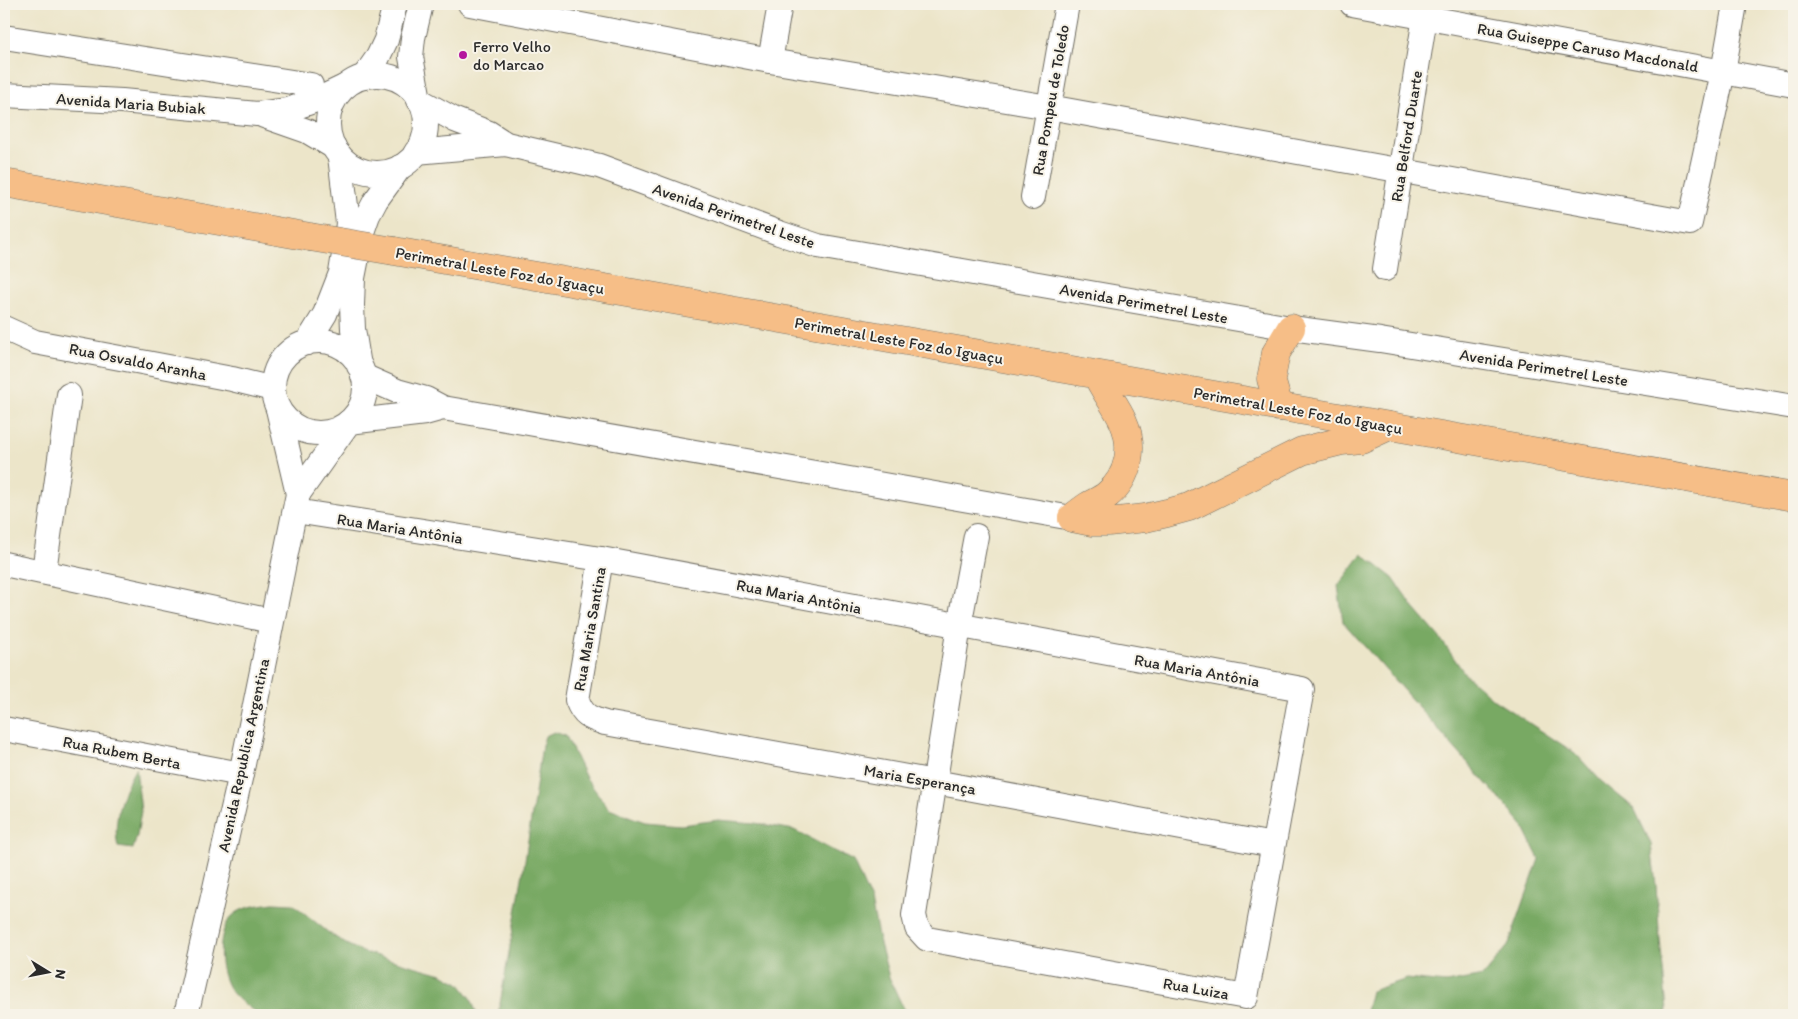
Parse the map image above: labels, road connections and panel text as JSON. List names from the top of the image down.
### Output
{
  "streets": {
    "highway": ["Perimetral Leste Foz do Iguaçu"],
    "street": [
      "Rua Guiseppe Caruso Macdonald",
      "Rua Pompeu de Toledo",
      "Avenida Maria Bubiak",
      "Rua Belford Duarte",
      "Avenida Perimetrel Leste",
      "Rua Osvaldo Aranha",
      "Rua Maria Antônia",
      "Rua Maria Santina",
      "Rua Rubem Berta",
      "Avenida Republica Argentina",
      "Maria Esperança",
      "Rua Luiza"
    ]
  },
  "crossings": [
    ["Rua Guiseppe Caruso Macdonald", "Rua Belford Duarte"],
    ["Avenida Maria Bubiak", "Avenida Perimetrel Leste"],
    ["Rua Osvaldo Aranha", "Avenida Republica Argentina"],
    ["Rua Maria Antônia", "Rua Maria Santina"],
    ["Rua Maria Antônia", "Avenida Republica Argentina"],
    ["Rua Maria Antônia", "Rua Luiza"],
    ["Rua Maria Santina", "Maria Esperança"],
    ["Rua Rubem Berta", "Avenida Republica Argentina"],
    ["Maria Esperança", "Rua Luiza"]
  ],
  "places": ["Ferro Velho do Marcao"],
  "north": "right"
}
